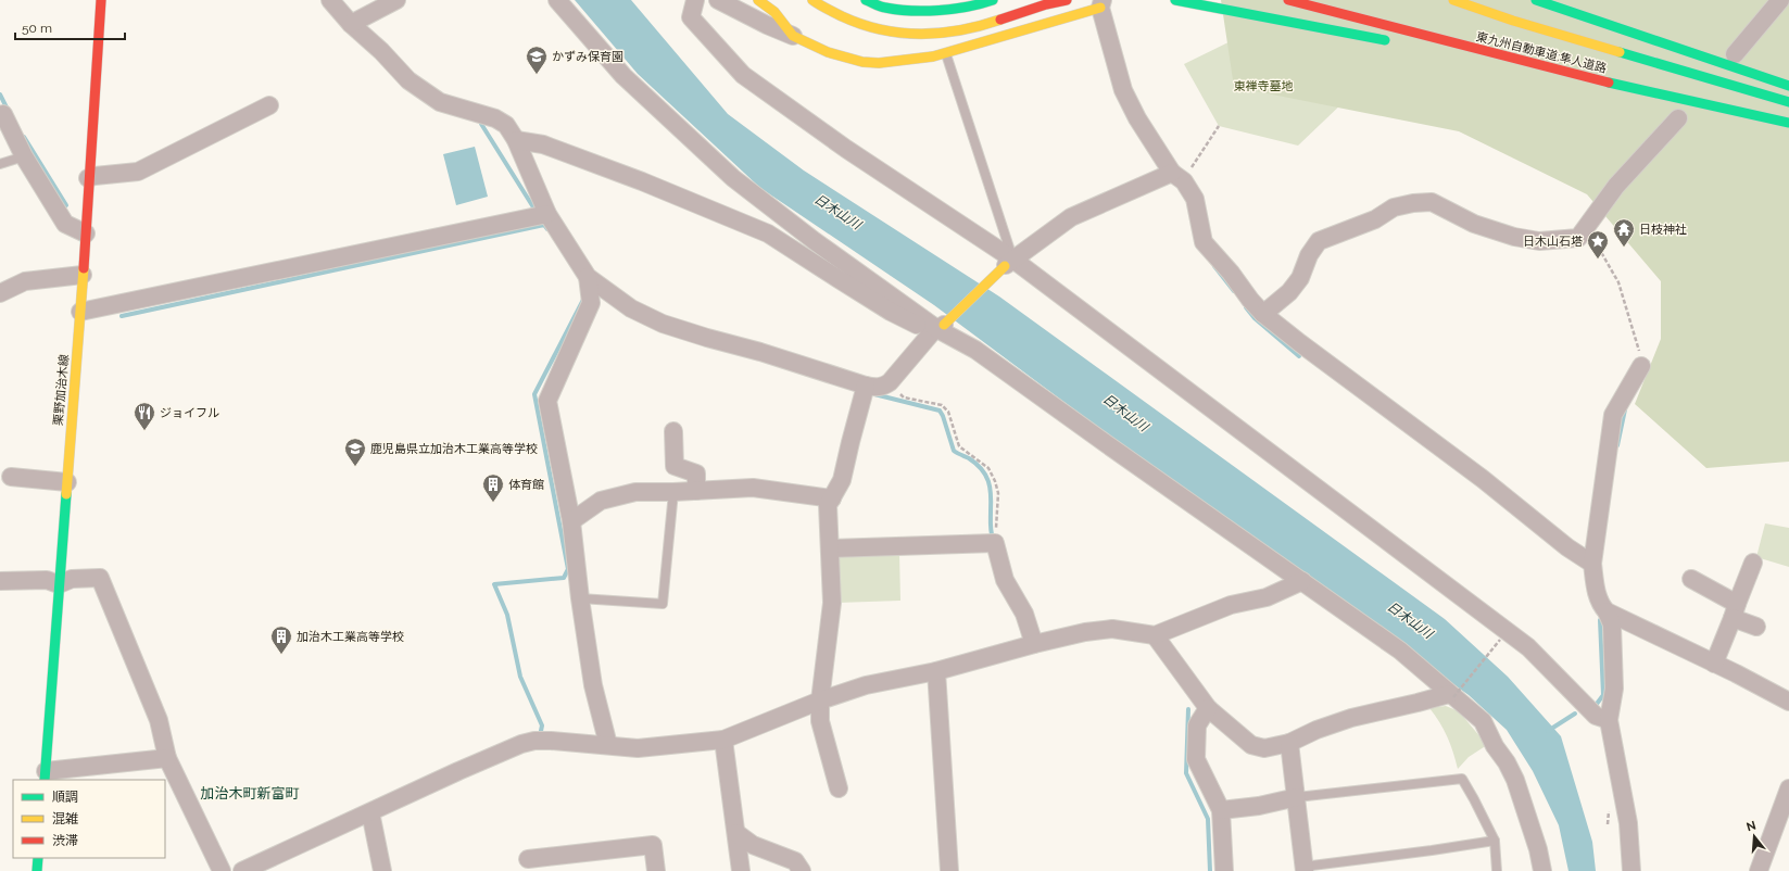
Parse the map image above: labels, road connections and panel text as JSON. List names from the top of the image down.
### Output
{
  "streets": {
    "main road": ["東九州自動車道;隼人道路", "栗野加治木線"]
  },
  "districts": ["加治木町新富町"],
  "water": ["日木山川"],
  "parks": ["東禅寺墓地"],
  "places": {
    "school or university": ["かずみ保育園", "鹿児島県立加治木工業高等学校"],
    "temple": ["日枝神社"],
    "place": ["日木山石塔"],
    "restaurant": ["ジョイフル"],
    "building": ["体育館", "加治木工業高等学校"]
  },
  "legend": ["順調", "混雑", "渋滞"],
  "scale_bar": "50 m",
  "north": "top"
}
